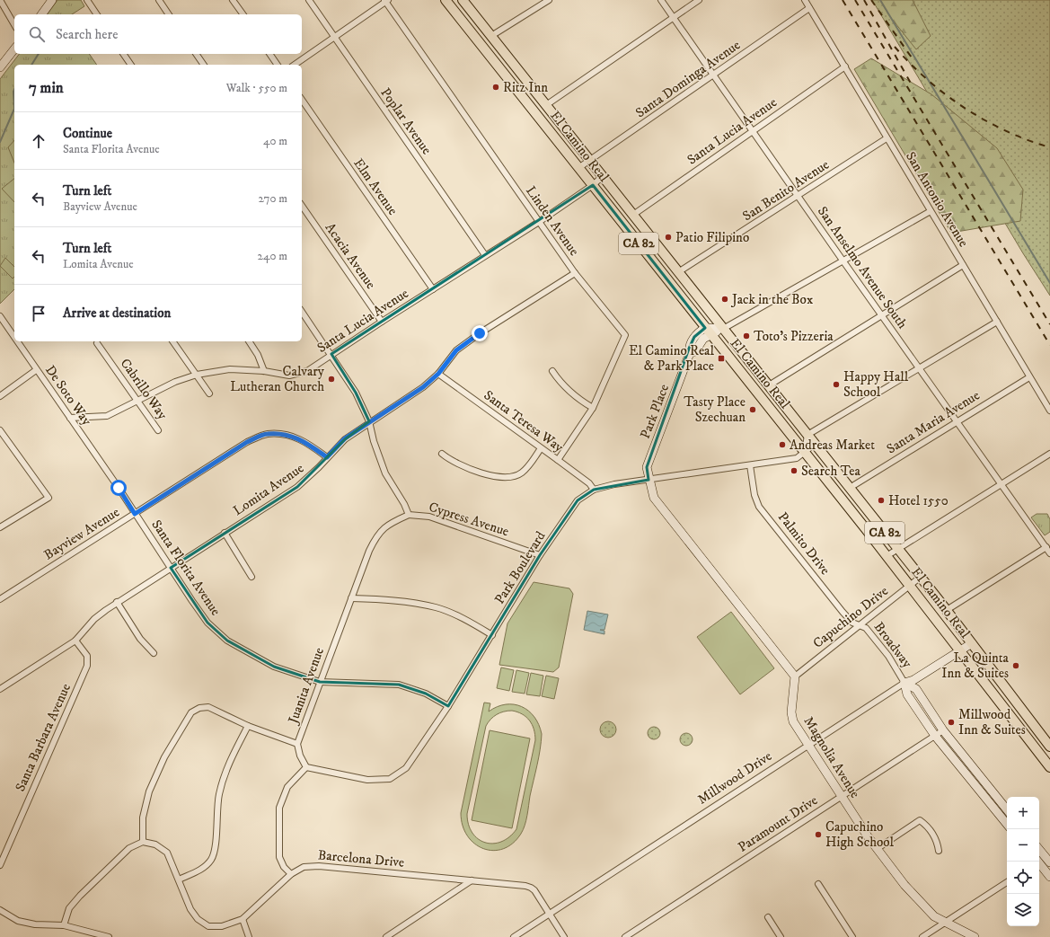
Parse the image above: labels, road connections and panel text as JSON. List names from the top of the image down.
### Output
{
  "streets": {
    "main road": [
      "El Camino Real",
      "CA 82",
      "Park Place",
      "Broadway",
      "Magnolia Avenue",
      "Millwood Drive"
    ],
    "street": [
      "Santa Dominga Avenue",
      "Poplar Avenue",
      "Santa Lucia Avenue",
      "Elm Avenue",
      "San Benito Avenue",
      "San Antonio Avenue",
      "Linden Avenue",
      "Acacia Avenue",
      "San Anselmo Avenue South",
      "Cabrillo Way",
      "De Soto Way",
      "Santa Teresa Way",
      "Santa Maria Avenue",
      "Lomita Avenue",
      "Cypress Avenue",
      "Bayview Avenue",
      "Palmito Drive",
      "Santa Florita Avenue",
      "Park Boulevard",
      "Capuchino Drive",
      "Juanita Avenue",
      "Santa Barbara Avenue",
      "Paramount Drive",
      "Barcelona Drive"
    ]
  },
  "crossings": [
    ["Santa Dominga Avenue", "El Camino Real"],
    ["Santa Dominga Avenue", "San Antonio Avenue"],
    ["Santa Dominga Avenue", "San Anselmo Avenue South"],
    ["Poplar Avenue", "Santa Lucia Avenue"],
    ["Santa Lucia Avenue", "El Camino Real"],
    ["Santa Lucia Avenue", "Elm Avenue"],
    ["Santa Lucia Avenue", "San Antonio Avenue"],
    ["Santa Lucia Avenue", "Linden Avenue"],
    ["Santa Lucia Avenue", "Acacia Avenue"],
    ["Santa Lucia Avenue", "San Anselmo Avenue South"],
    ["Santa Lucia Avenue", "Cabrillo Way"],
    ["Santa Lucia Avenue", "De Soto Way"],
    ["Santa Lucia Avenue", "Cypress Avenue"],
    ["El Camino Real", "San Benito Avenue"],
    ["El Camino Real", "Park Place"],
    ["El Camino Real", "Santa Maria Avenue"],
    ["El Camino Real", "Park Boulevard"],
    ["El Camino Real", "Capuchino Drive"],
    ["El Camino Real", "Millwood Drive"],
    ["San Benito Avenue", "San Antonio Avenue"],
    ["San Benito Avenue", "San Anselmo Avenue South"],
    ["San Antonio Avenue", "Santa Maria Avenue"],
    ["Linden Avenue", "Santa Teresa Way"],
    ["Linden Avenue", "Lomita Avenue"],
    ["San Anselmo Avenue South", "Santa Maria Avenue"],
    ["De Soto Way", "Santa Florita Avenue"],
    ["Park Place", "Park Boulevard"],
    ["Santa Teresa Way", "Lomita Avenue"],
    ["Santa Teresa Way", "Park Boulevard"],
    ["Lomita Avenue", "Cypress Avenue"],
    ["Lomita Avenue", "Bayview Avenue"],
    ["Lomita Avenue", "Santa Florita Avenue"],
    ["Lomita Avenue", "Santa Barbara Avenue"],
    ["Cypress Avenue", "Park Boulevard"],
    ["Cypress Avenue", "Juanita Avenue"],
    ["Bayview Avenue", "Santa Florita Avenue"],
    ["Palmito Drive", "Park Boulevard"],
    ["Palmito Drive", "Capuchino Drive"],
    ["Palmito Drive", "Broadway"],
    ["Santa Florita Avenue", "Park Boulevard"],
    ["Santa Florita Avenue", "Juanita Avenue"],
    ["Park Boulevard", "Juanita Avenue"],
    ["Capuchino Drive", "Broadway"],
    ["Capuchino Drive", "Magnolia Avenue"],
    ["Broadway", "Millwood Drive"],
    ["Broadway", "Paramount Drive"],
    ["Magnolia Avenue", "Millwood Drive"],
    ["Magnolia Avenue", "Paramount Drive"],
    ["Millwood Drive", "Barcelona Drive"]
  ],
  "places": {
    "other": [
      "Ritz Inn",
      "Patio Filipino",
      "Jack in the Box",
      "Toto's Pizzeria",
      "Calvary Lutheran Church",
      "Happy Hall School",
      "Tasty Place Szechuan",
      "Andreas Market",
      "Search Tea",
      "Hotel 1550",
      "La Quinta Inn & Suites",
      "Millwood Inn & Suites",
      "Capuchino High School"
    ],
    "transit": ["El Camino Real & Park Place"]
  },
  "page": {
    "search": "Search here",
    "heading": ["7 min", "Walk · 550 m"],
    "list": [
      ["Continue", "Santa Florita Avenue", "40 m"],
      ["Turn left", "Bayview Avenue", "270 m"],
      ["Turn left", "Lomita Avenue", "240 m"],
      "Arrive at destination"
    ],
    "map_buttons": ["+", "−"]
  }
}
